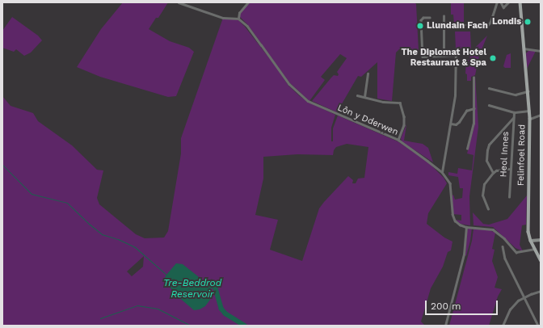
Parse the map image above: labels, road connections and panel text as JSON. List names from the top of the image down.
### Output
{
  "streets": {
    "main road": ["Felinfoel Road"],
    "street": ["Lôn y Dderwen", "Heol Innes"]
  },
  "water": ["Tre-Beddrod Reservoir"],
  "places": ["Londis", "Llundain Fach", "The Diplomat Hotel Restaurant & Spa"],
  "scale_bar": "200 m"
}
